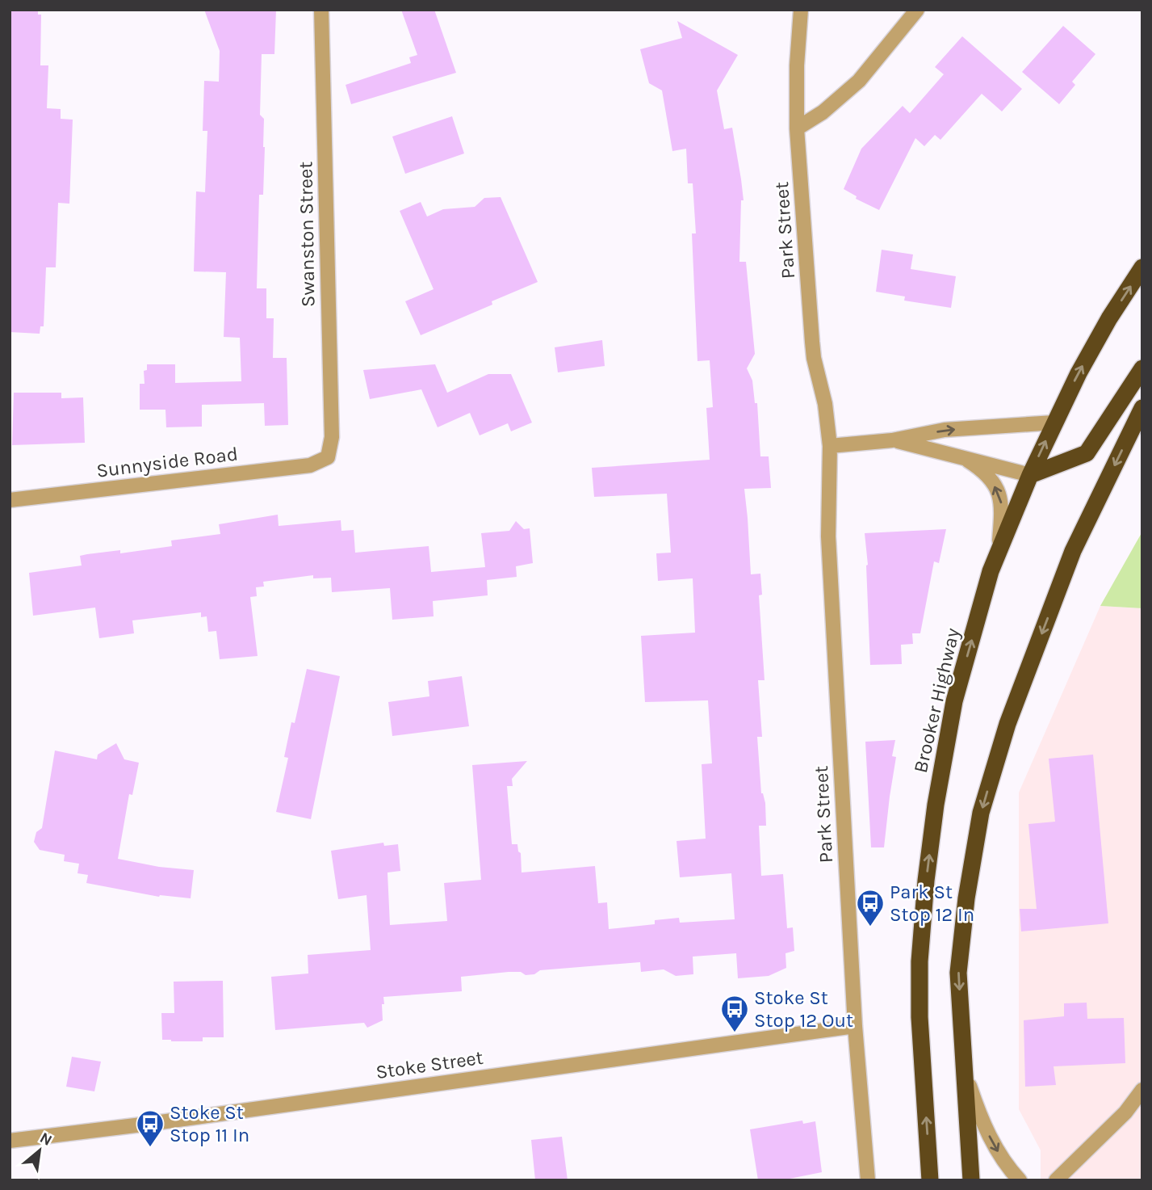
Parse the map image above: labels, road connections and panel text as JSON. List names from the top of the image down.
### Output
{
  "streets": {
    "highway": ["Brooker Highway"],
    "street": [
      "Park Street",
      "Swanston Street",
      "Sunnyside Road",
      "Stoke Street"
    ]
  },
  "crossings": [
    ["Park Street", "Stoke Street"],
    ["Swanston Street", "Sunnyside Road"]
  ],
  "places": {
    "bus stop": ["Park St Stop 12 In", "Stoke St Stop 12 Out", "Stoke St Stop 11 In"]
  },
  "north": "top right"
}
